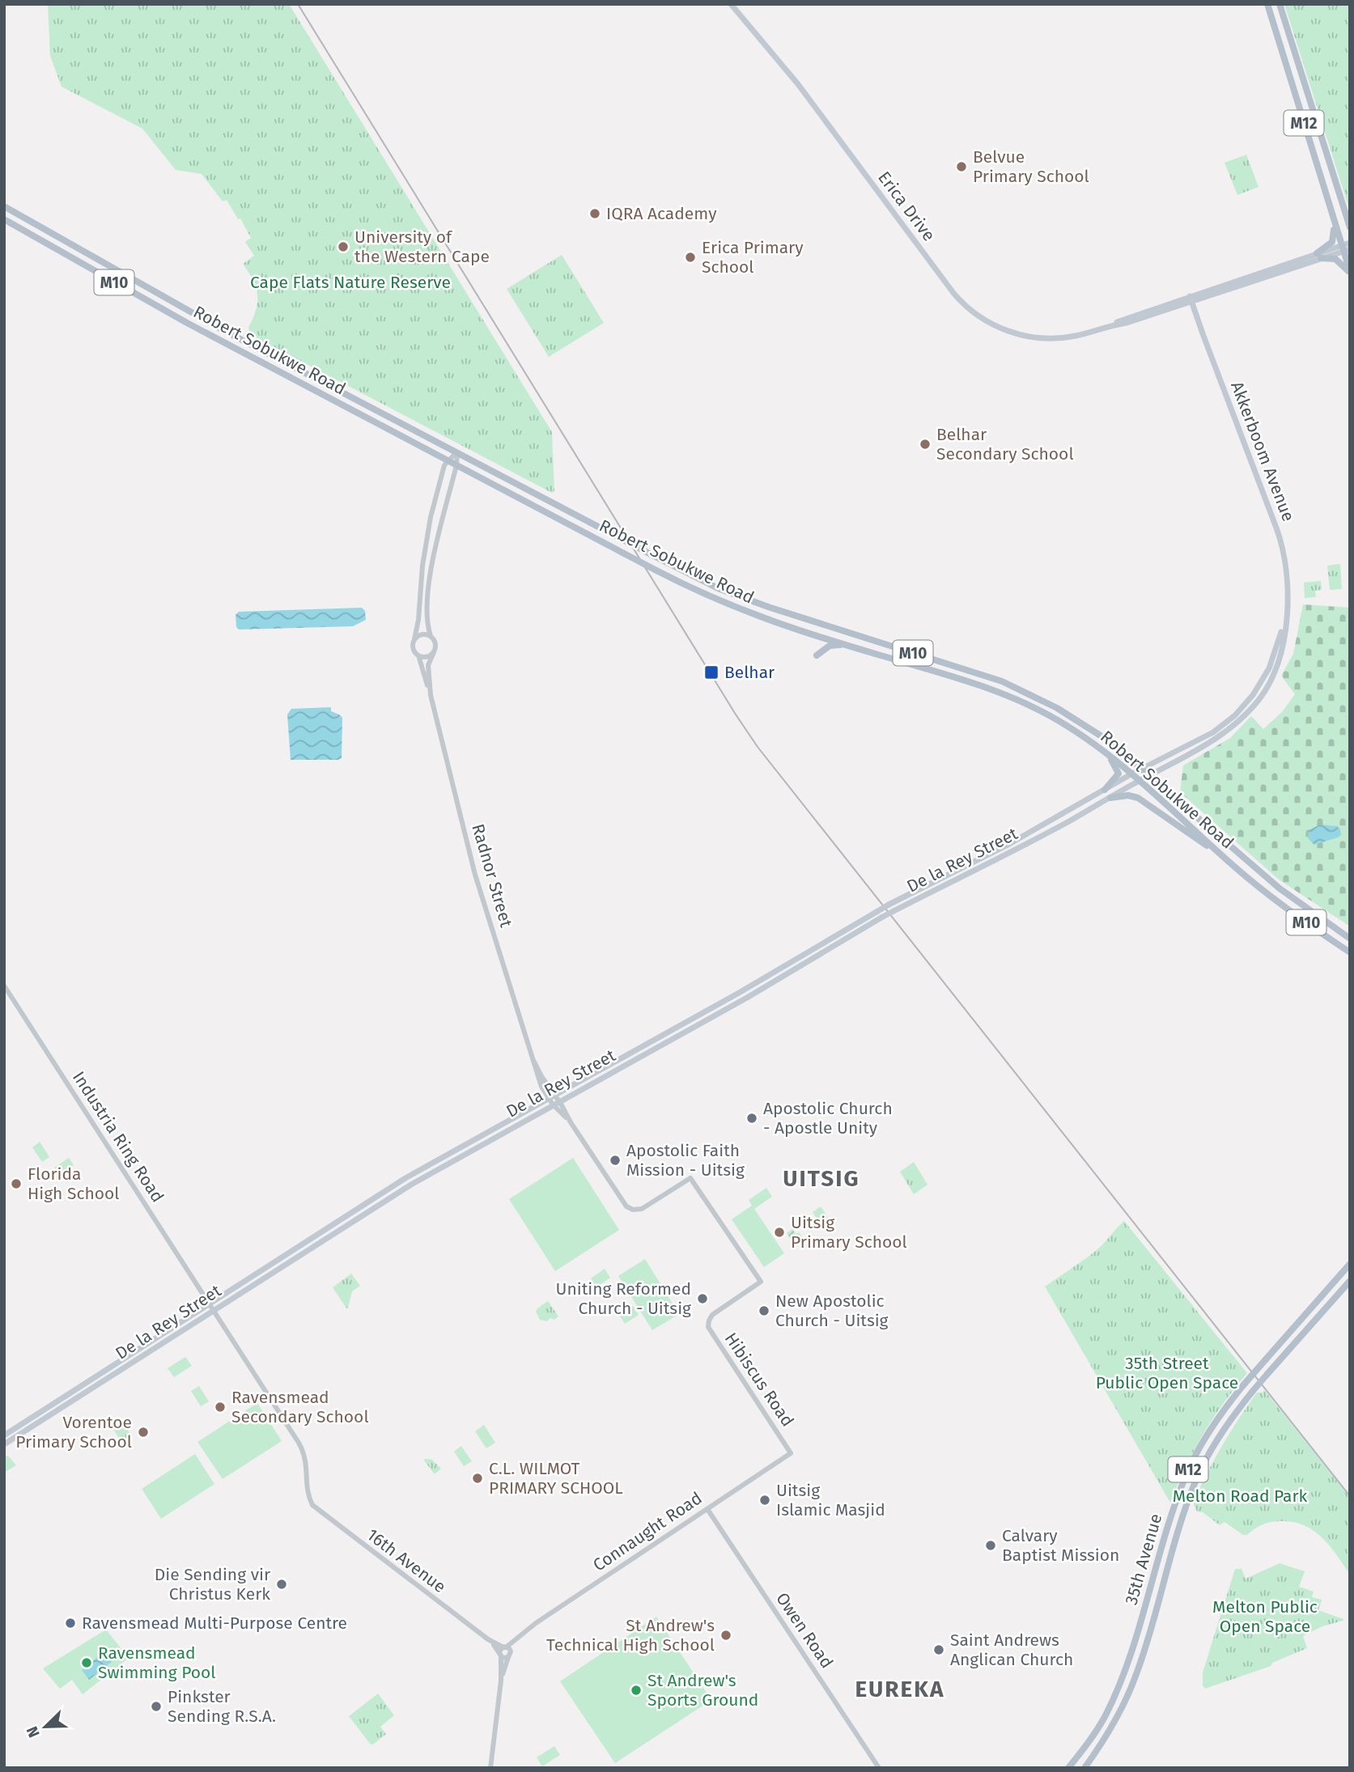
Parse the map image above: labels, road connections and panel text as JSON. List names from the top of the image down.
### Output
{
  "streets": {
    "main road": [
      "M12",
      "Erica Drive",
      "M10",
      "Robert Sobukwe Road",
      "Akkerboom Avenue",
      "De la Rey Street",
      "35th Avenue"
    ],
    "street": [
      "Radnor Street",
      "Industria Ring Road",
      "Hibiscus Road",
      "Connaught Road",
      "16th Avenue",
      "Owen Road"
    ]
  },
  "crossings": [
    ["M12", "Erica Drive"],
    ["Erica Drive", "Akkerboom Avenue"],
    ["Robert Sobukwe Road", "Akkerboom Avenue"],
    ["Robert Sobukwe Road", "De la Rey Street"],
    ["Akkerboom Avenue", "De la Rey Street"],
    ["De la Rey Street", "Radnor Street"],
    ["De la Rey Street", "Industria Ring Road"],
    ["Radnor Street", "Hibiscus Road"],
    ["Industria Ring Road", "16th Avenue"],
    ["Hibiscus Road", "Connaught Road"],
    ["Connaught Road", "16th Avenue"],
    ["Connaught Road", "Owen Road"]
  ],
  "districts": ["UITSIG", "EUREKA"],
  "parks": [
    "Cape Flats Nature Reserve",
    "35th Street Public Open Space",
    "Melton Road Park",
    "Melton Public Open Space"
  ],
  "places": {
    "other": [
      "Belvue Primary School",
      "IQRA Academy",
      "University of the Western Cape",
      "Erica Primary School",
      "Belhar Secondary School",
      "Apostolic Church - Apostle Unity",
      "Apostolic Faith Mission - Uitsig",
      "Florida High School",
      "Uitsig Primary School",
      "Uniting Reformed Church - Uitsig",
      "New Apostolic Church - Uitsig",
      "Ravensmead Secondary School",
      "Vorentoe Primary School",
      "C.L. WILMOT PRIMARY SCHOOL",
      "Uitsig Islamic Masjid",
      "Calvary Baptist Mission",
      "Die Sending vir Christus Kerk",
      "Ravensmead Multi-Purpose Centre",
      "St Andrew's Technical High School",
      "Saint Andrews Anglican Church",
      "Ravensmead Swimming Pool",
      "St Andrew's Sports Ground",
      "Pinkster Sending R.S.A."
    ],
    "transit": ["Belhar"]
  },
  "north": "bottom left"
}
